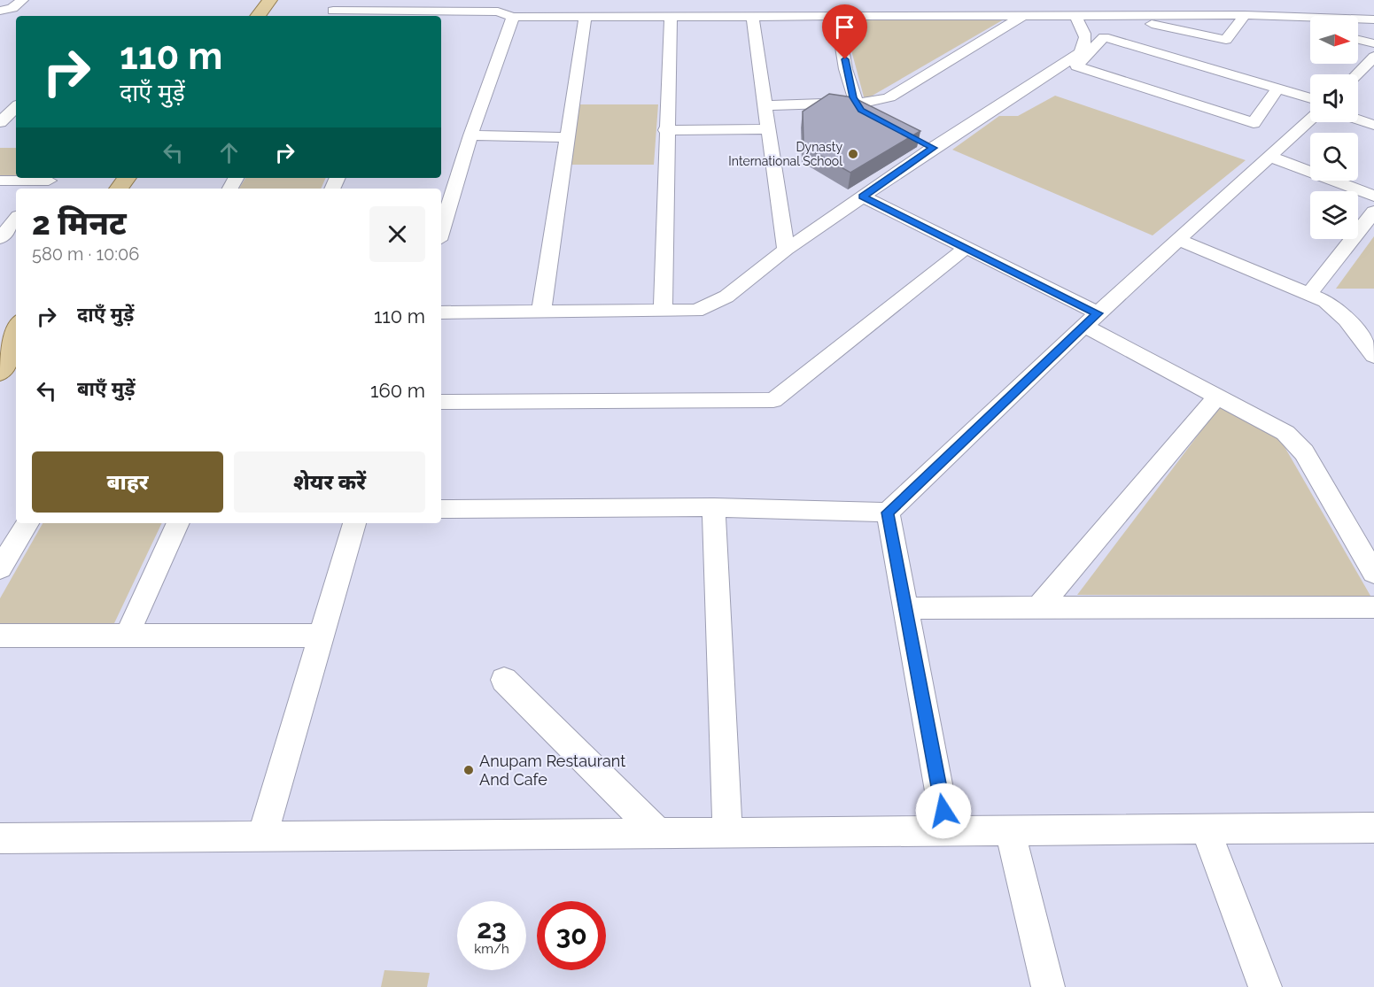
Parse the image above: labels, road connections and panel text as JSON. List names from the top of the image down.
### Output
{
  "places": ["Dynasty International School", "Anupam Restaurant And Cafe"],
  "north": "right",
  "page": {
    "turn": ["110 m", "दाएँ मुड़ें"],
    "heading": ["2 मिनट", "580 m · 10:06"],
    "list": [
      {
        "name": "दाएँ मुड़ें",
        "value": "110 m"
      },
      {
        "name": "बाएँ मुड़ें",
        "value": "160 m"
      }
    ],
    "buttons": ["बाहर", "शेयर करें"],
    "speed": "23 km/h",
    "limit": "30"
  }
}
